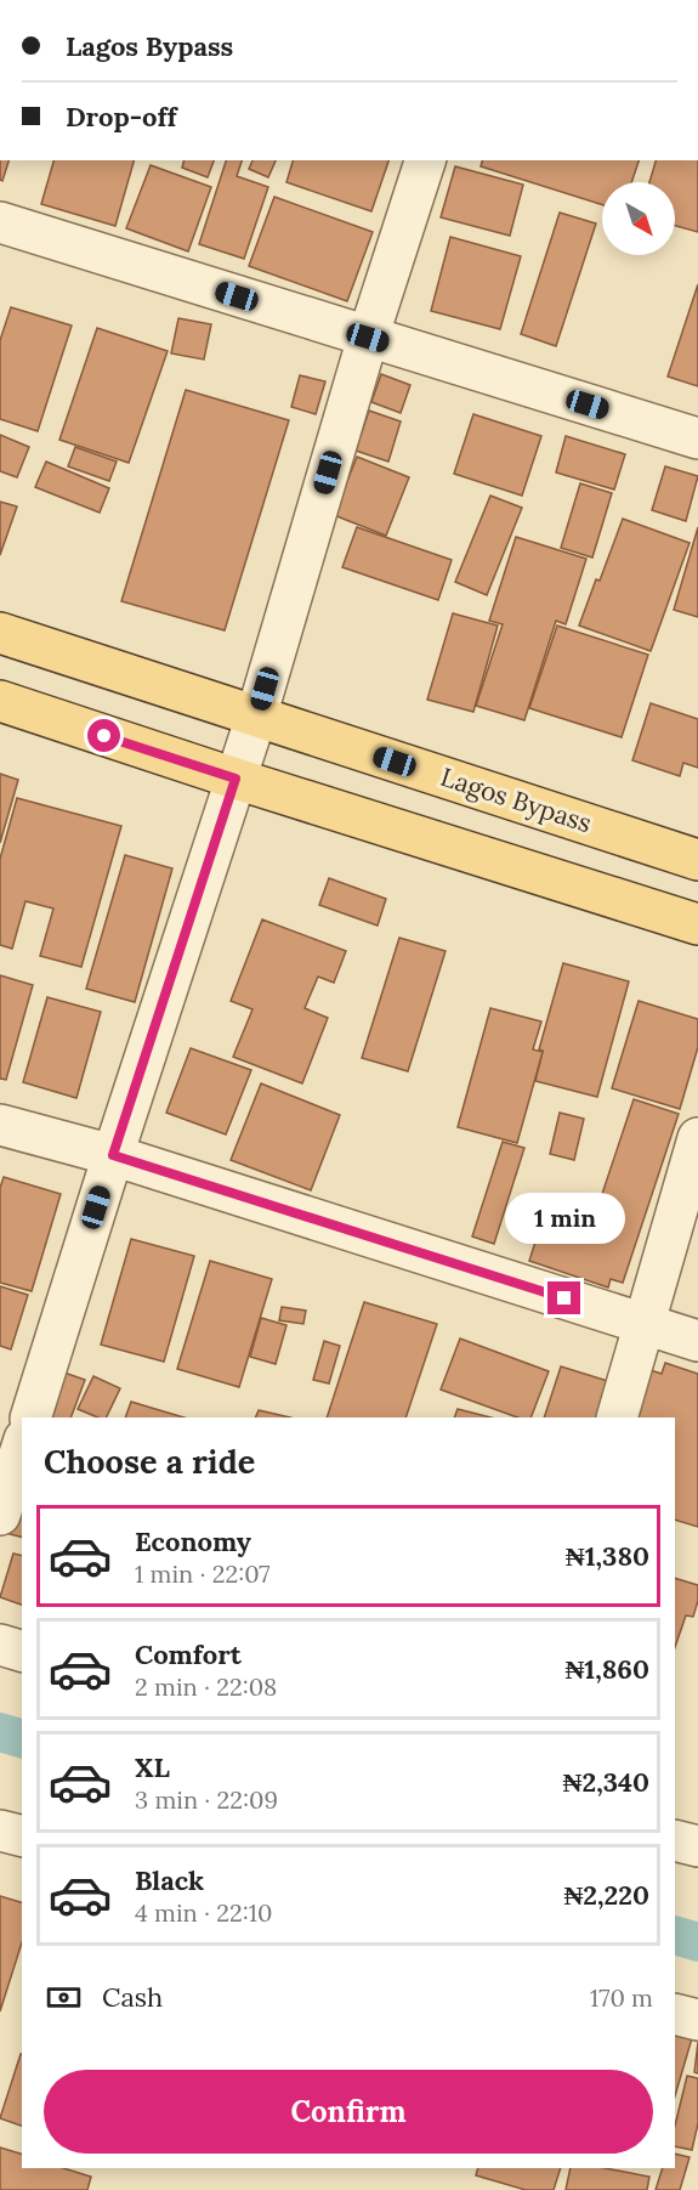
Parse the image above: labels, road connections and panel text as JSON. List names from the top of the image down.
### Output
{
  "streets": {
    "main road": ["Lagos Bypass"]
  },
  "north": "bottom right",
  "page": {
    "banner": ["Lagos Bypass", "Drop-off"],
    "bubble": "1 min",
    "heading": "Choose a ride",
    "list": [
      {
        "name": "Economy",
        "note": "1 min · 22:07",
        "value": "₦1,380"
      },
      {
        "name": "Comfort",
        "note": "2 min · 22:08",
        "value": "₦1,860"
      },
      {
        "name": "XL",
        "note": "3 min · 22:09",
        "value": "₦2,340"
      },
      {
        "name": "Black",
        "note": "4 min · 22:10",
        "value": "₦2,220"
      }
    ],
    "pay": ["Cash", "170 m"],
    "buttons": "Confirm"
  }
}
